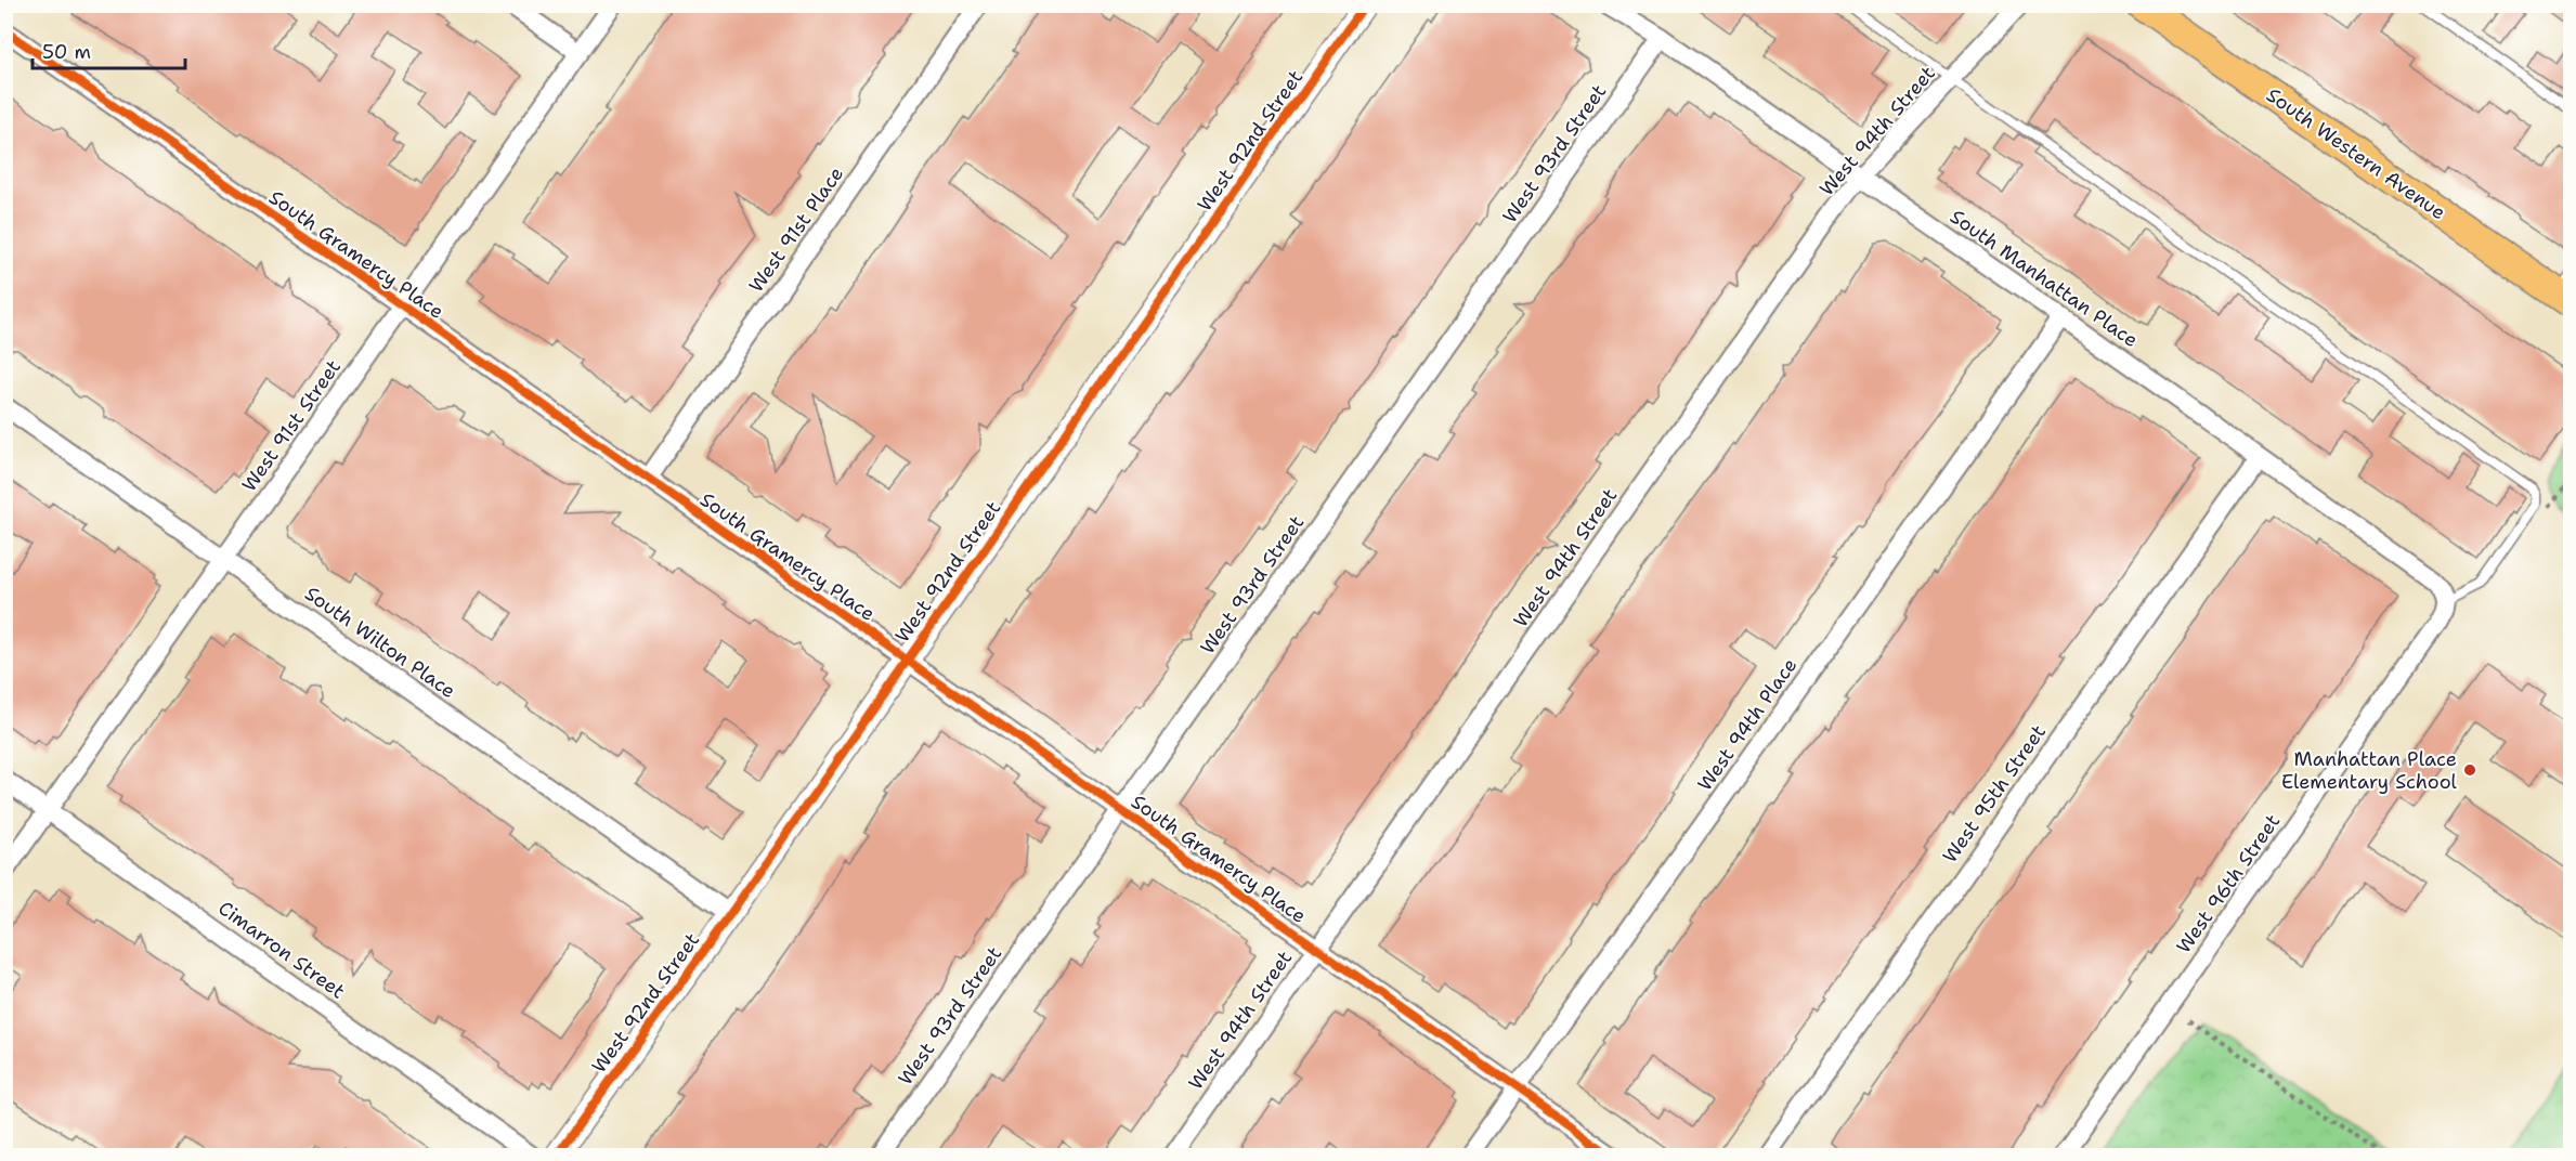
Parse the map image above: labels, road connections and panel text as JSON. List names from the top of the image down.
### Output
{
  "streets": {
    "main road": ["South Western Avenue"],
    "street": [
      "West 94th Street",
      "West 92nd Street",
      "West 93rd Street",
      "West 91st Place",
      "South Gramercy Place",
      "South Manhattan Place",
      "West 91st Street",
      "South Wilton Place",
      "West 94th Place",
      "West 95th Street",
      "West 96th Street",
      "Cimarron Street"
    ]
  },
  "crossings": [
    ["West 94th Street", "South Gramercy Place"],
    ["West 94th Street", "South Manhattan Place"],
    ["West 92nd Street", "South Gramercy Place"],
    ["West 92nd Street", "South Wilton Place"],
    ["West 93rd Street", "South Gramercy Place"],
    ["West 93rd Street", "South Manhattan Place"],
    ["West 91st Place", "South Gramercy Place"],
    ["South Gramercy Place", "West 91st Street"],
    ["South Gramercy Place", "West 94th Place"],
    ["South Manhattan Place", "West 94th Place"],
    ["South Manhattan Place", "West 95th Street"],
    ["South Manhattan Place", "West 96th Street"],
    ["West 91st Street", "South Wilton Place"],
    ["West 91st Street", "Cimarron Street"]
  ],
  "places": ["Manhattan Place Elementary School"],
  "scale_bar": "50 m"
}
